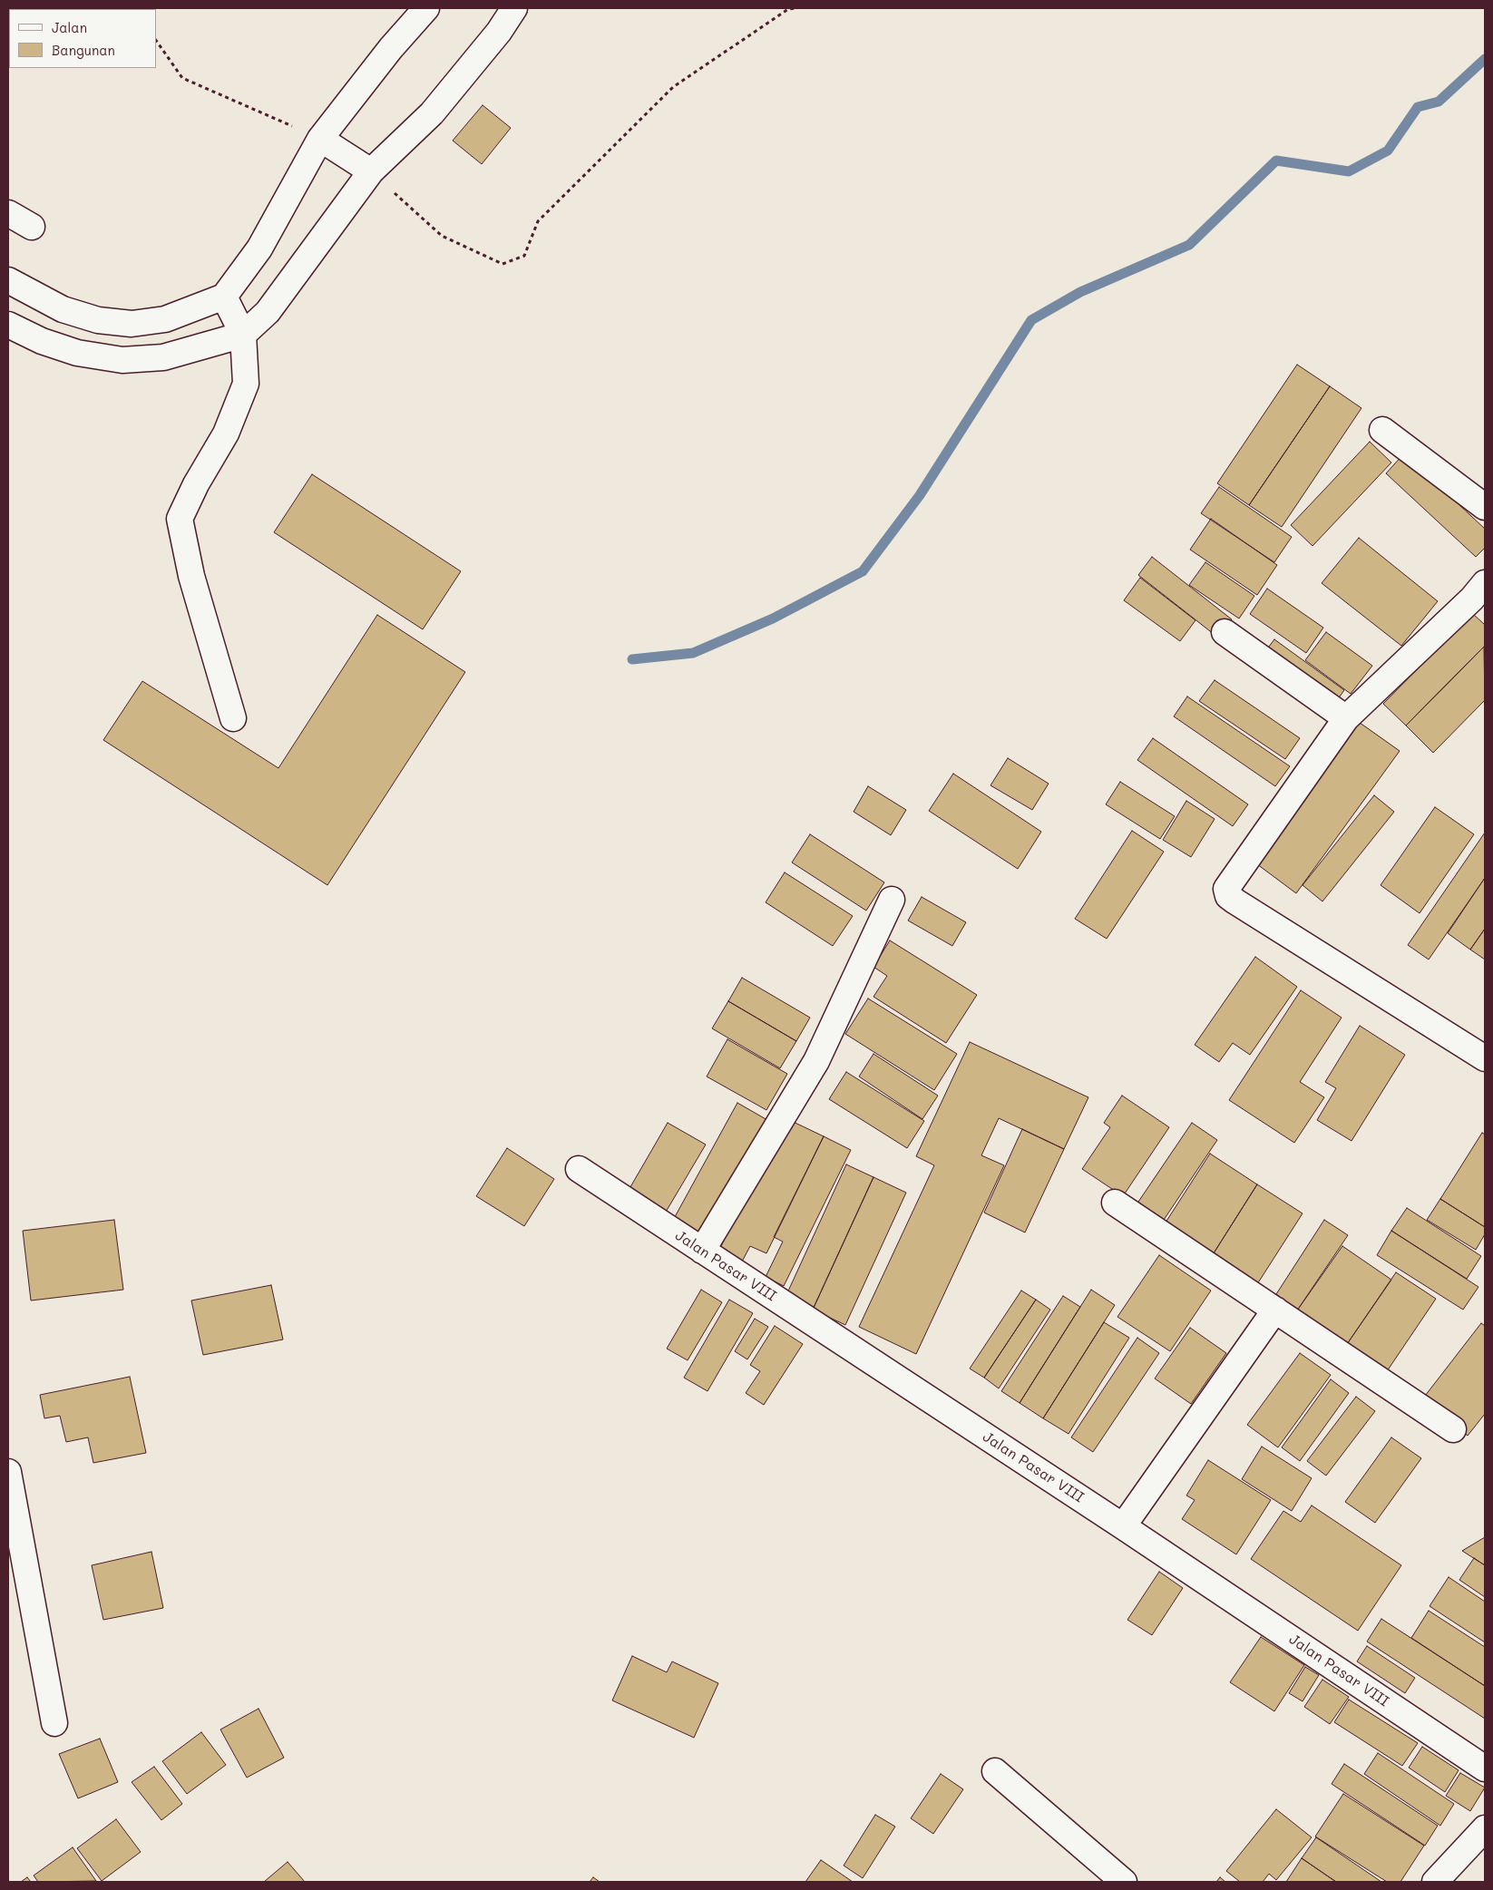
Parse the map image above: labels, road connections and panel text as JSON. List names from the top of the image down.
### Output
{
  "streets": {
    "street": ["Jalan Pasar VIII"]
  },
  "legend": ["Jalan", "Bangunan"]
}
